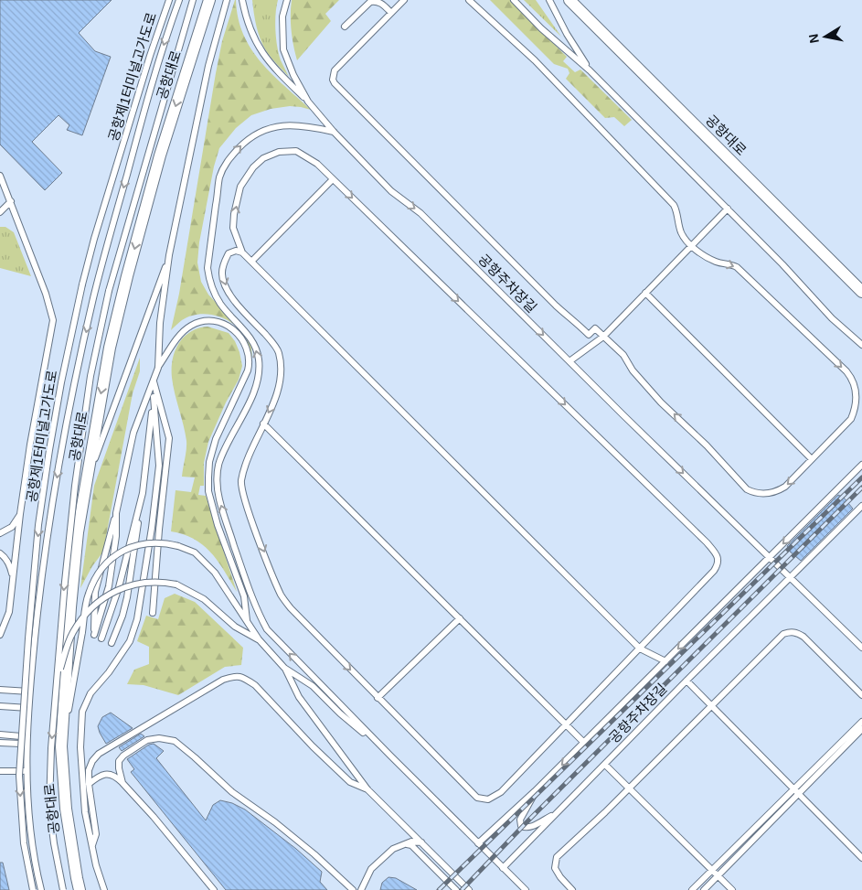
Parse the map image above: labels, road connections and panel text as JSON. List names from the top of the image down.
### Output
{
  "streets": {
    "street": ["공항대로"],
    "lane": ["공항제1터미널고가도로", "공항주차장길"]
  },
  "one_way": ["공항대로"],
  "north": "left"
}
